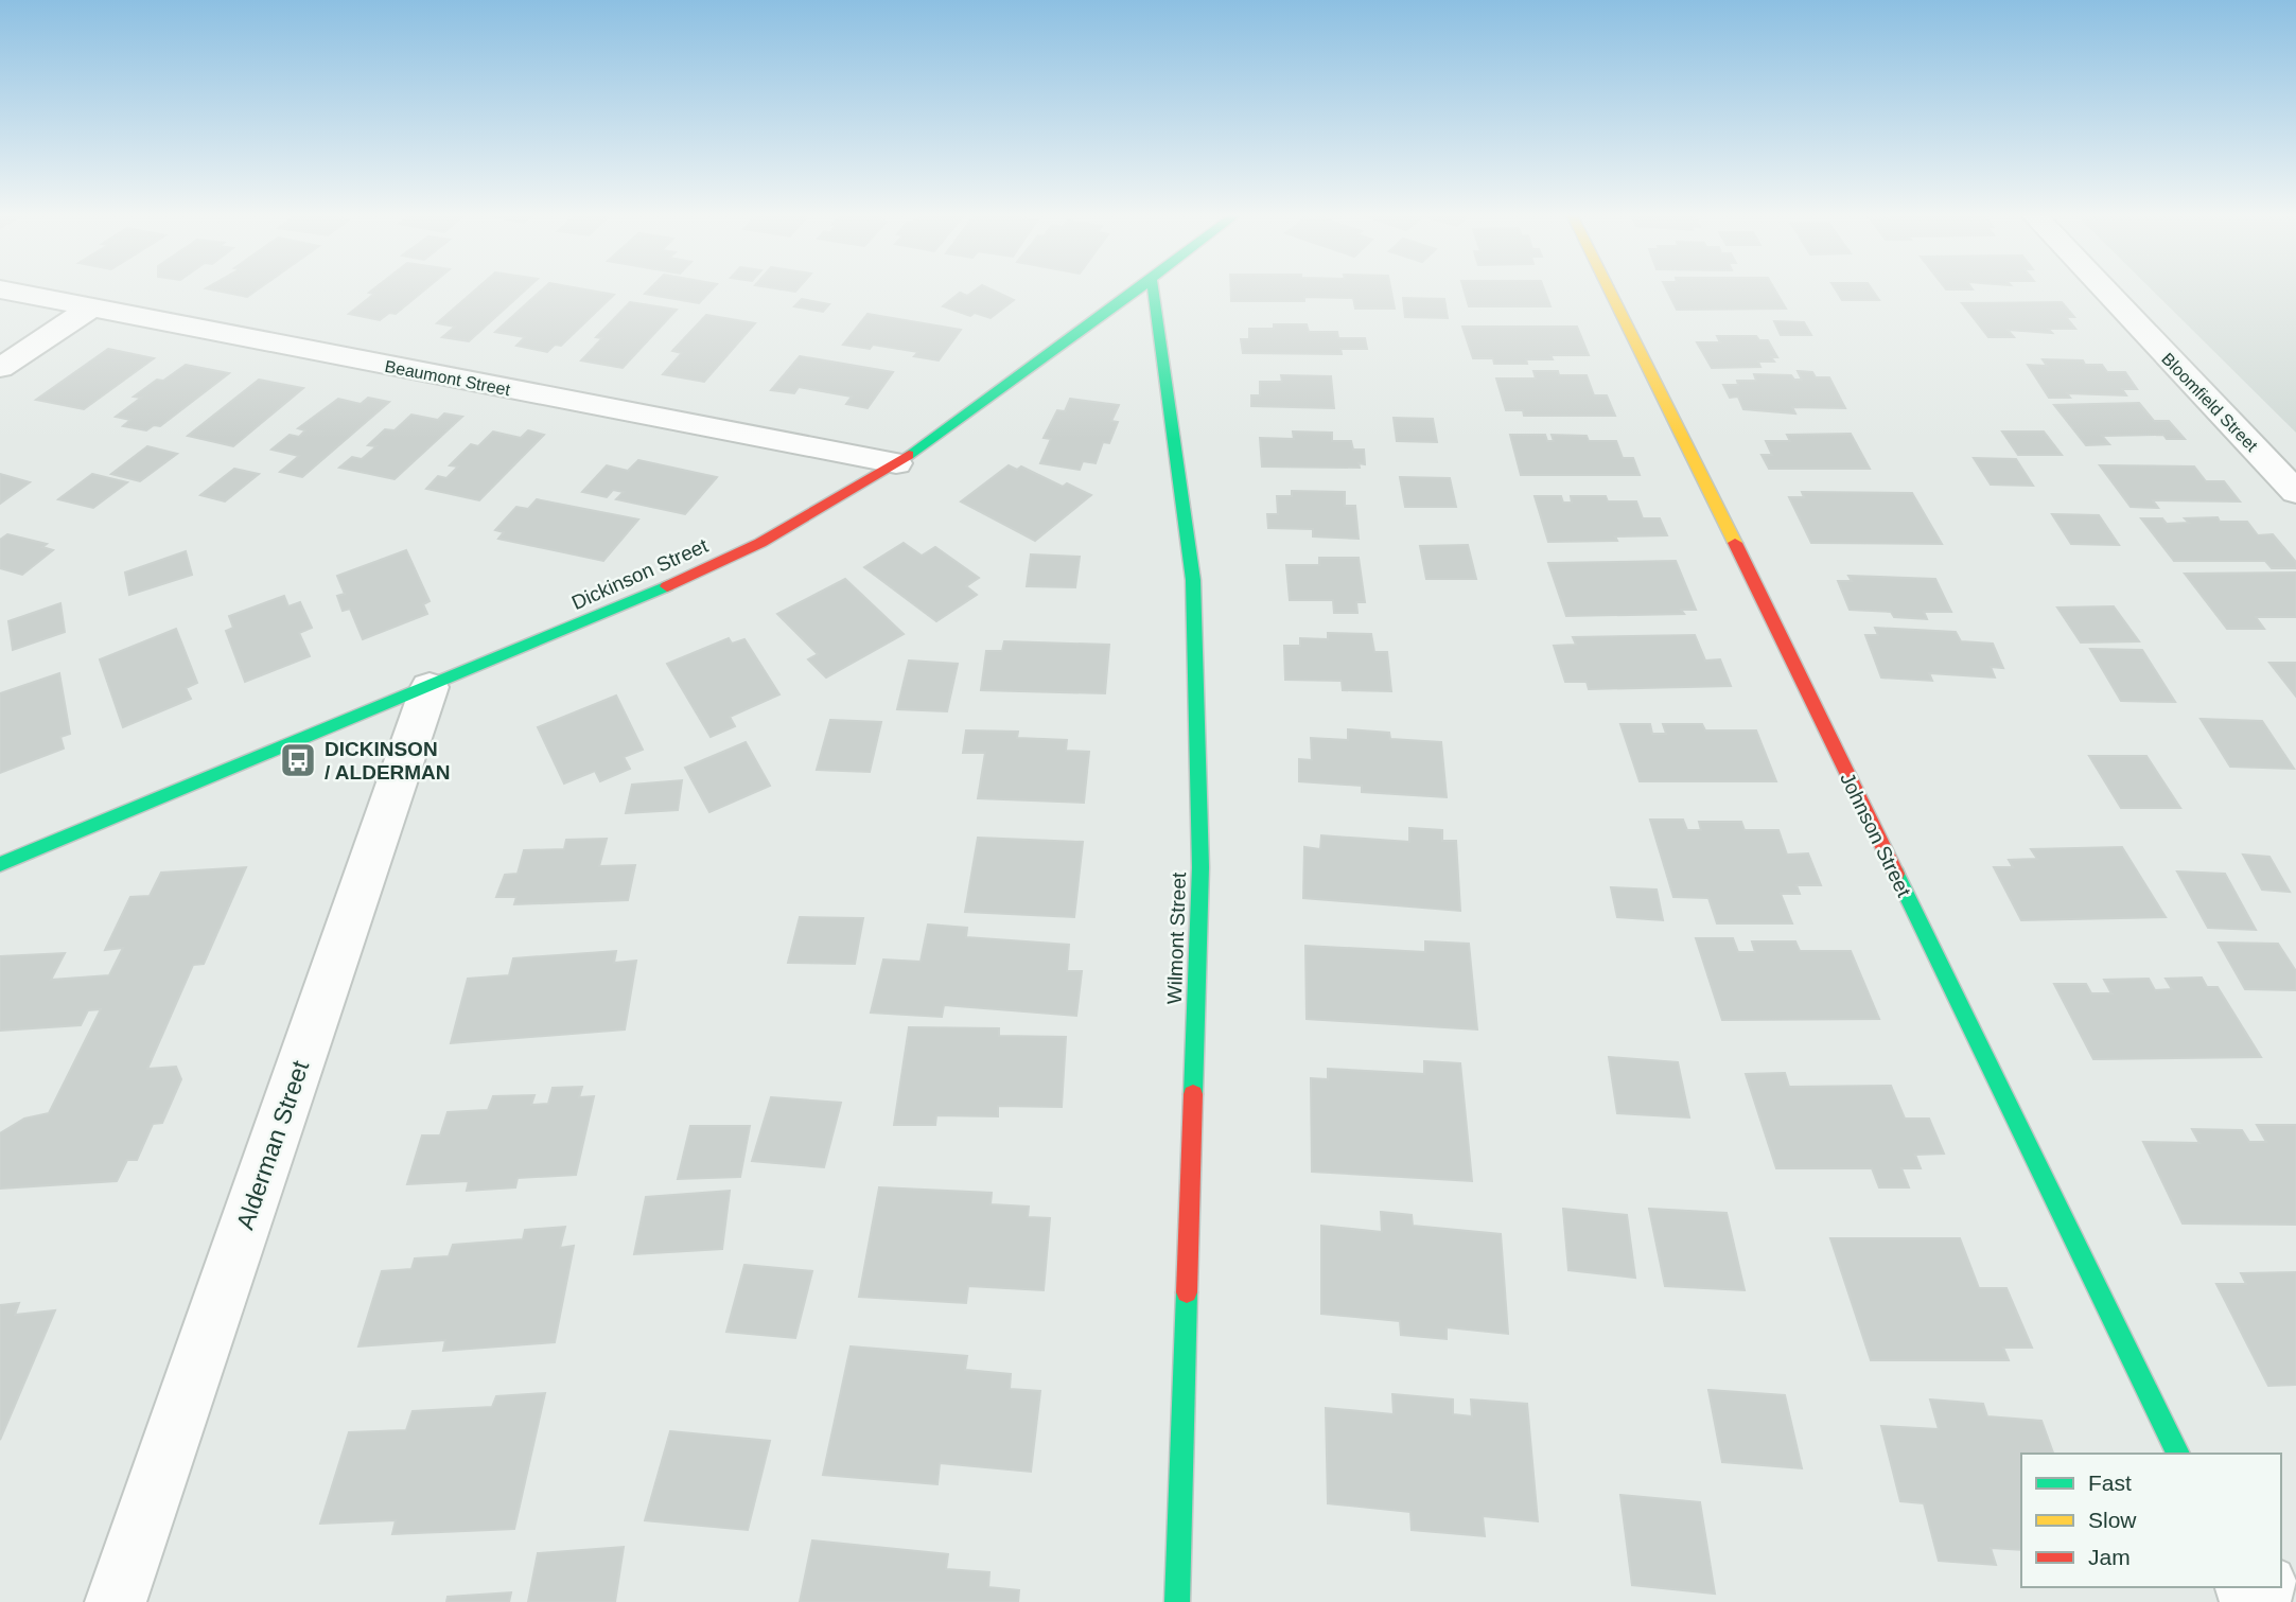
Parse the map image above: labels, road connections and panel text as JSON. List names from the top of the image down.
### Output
{
  "streets": {
    "street": [
      "Beaumont Street",
      "Bloomfield Street",
      "Dickinson Street",
      "Johnson Street",
      "Wilmont Street",
      "Alderman Street"
    ]
  },
  "crossings": [
    ["Beaumont Street", "Dickinson Street"],
    ["Dickinson Street", "Alderman Street"]
  ],
  "places": {
    "bus stop": ["DICKINSON / ALDERMAN"]
  },
  "legend": ["Fast", "Slow", "Jam"]
}
